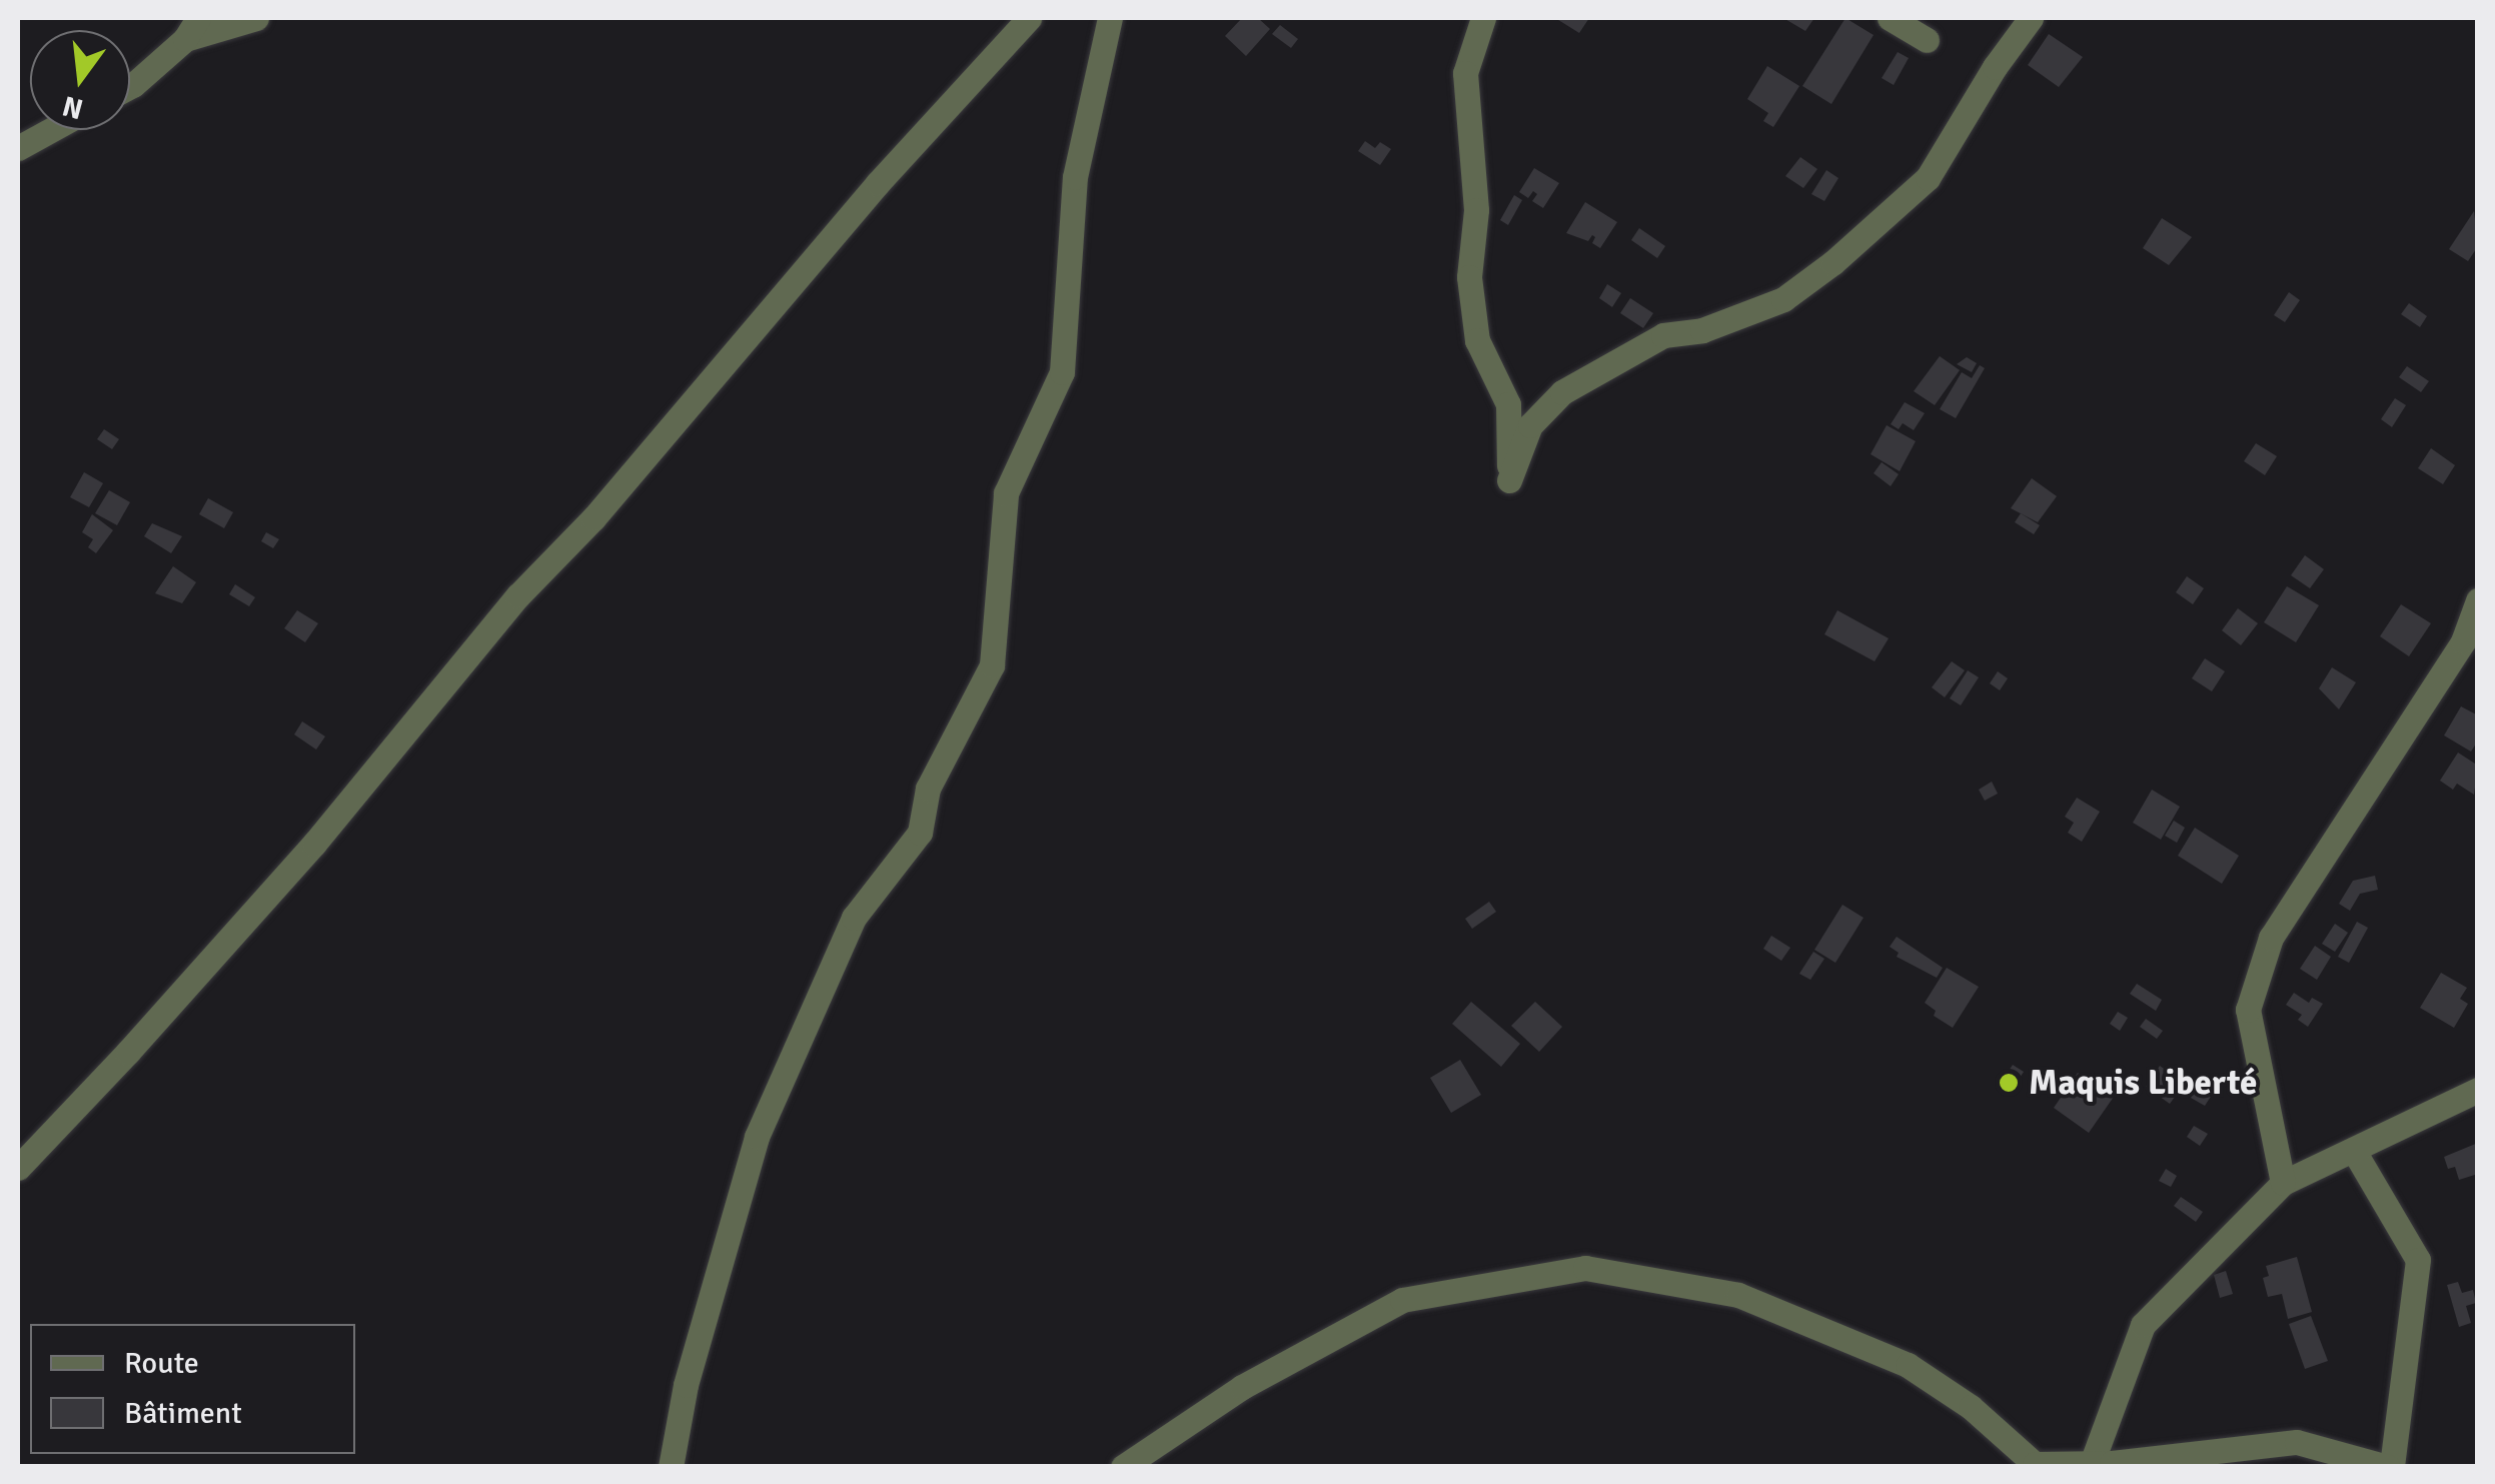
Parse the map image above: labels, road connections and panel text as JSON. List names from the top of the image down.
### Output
{
  "places": ["Maquis Liberté"],
  "legend": ["Route", "Bâtiment"],
  "north": "bottom"
}
